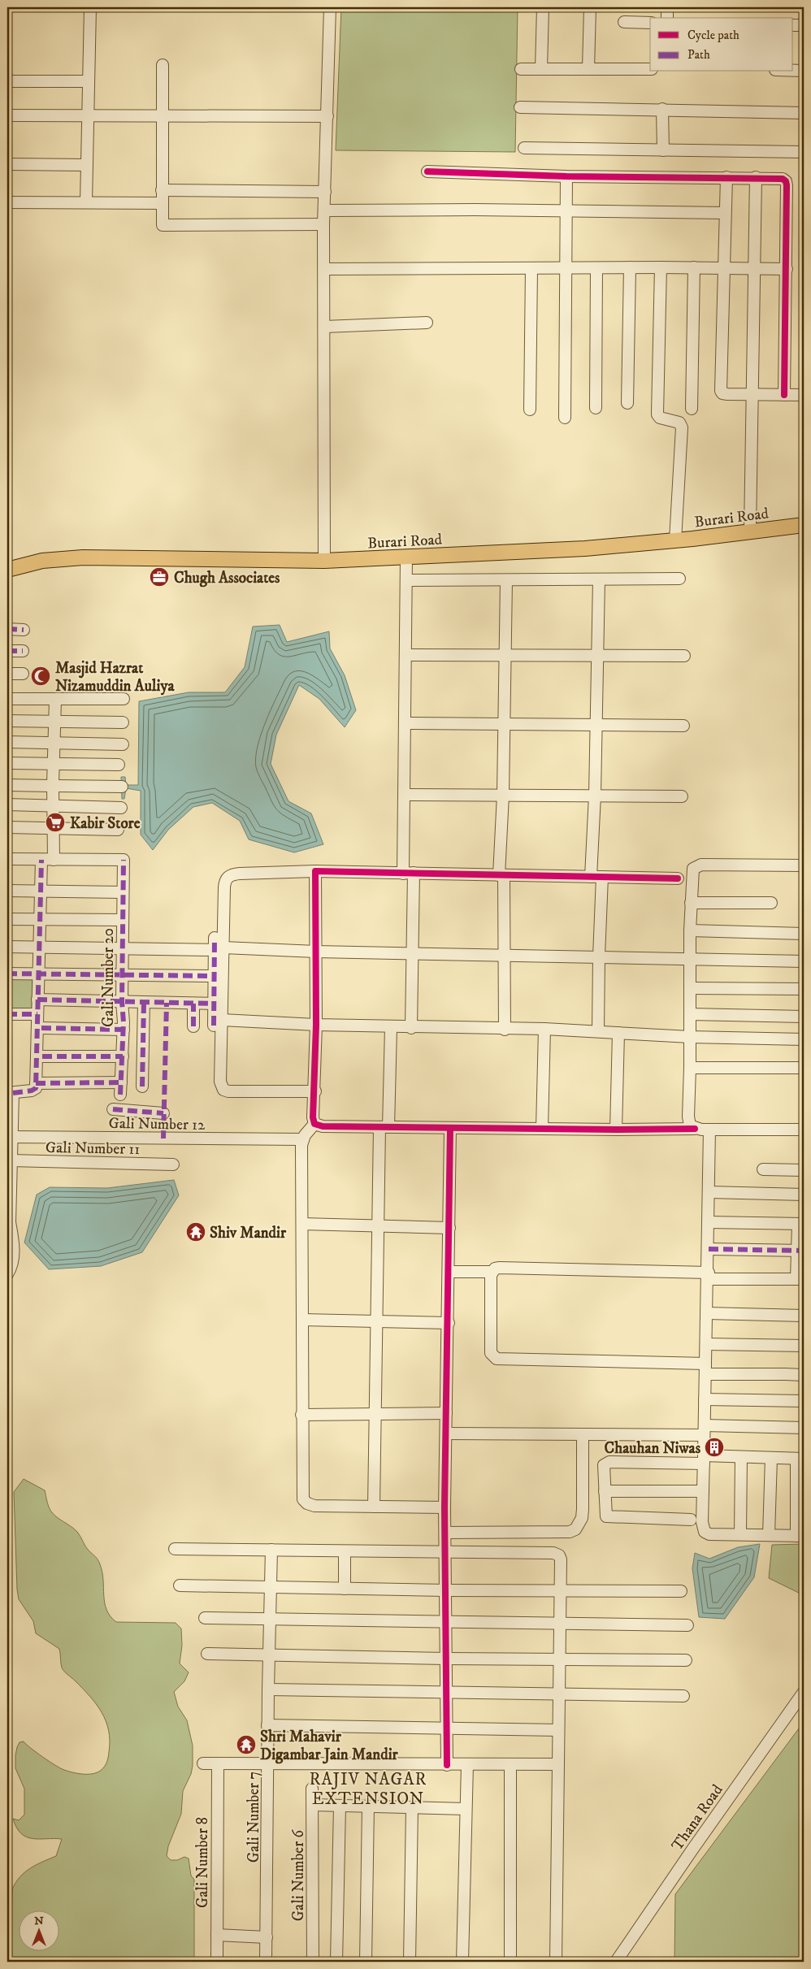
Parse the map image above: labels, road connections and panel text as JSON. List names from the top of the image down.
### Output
{
  "streets": {
    "main road": ["Burari Road"],
    "street": [
      "Gali Number 20",
      "Gali Number 12",
      "Gali Number 11",
      "Gali Number 7",
      "Thana Road",
      "Gali Number 8",
      "Gali Number 6"
    ]
  },
  "districts": ["RAJIV NAGAR EXTENSION"],
  "places": {
    "office": ["Chugh Associates"],
    "mosque": ["Masjid Hazrat Nizamuddin Auliya"],
    "supermarket": ["Kabir Store"],
    "temple": ["Shiv Mandir", "Shri Mahavir Digambar Jain Mandir"],
    "building": ["Chauhan Niwas"]
  },
  "legend": ["Cycle path", "Path"],
  "north": "top"
}
